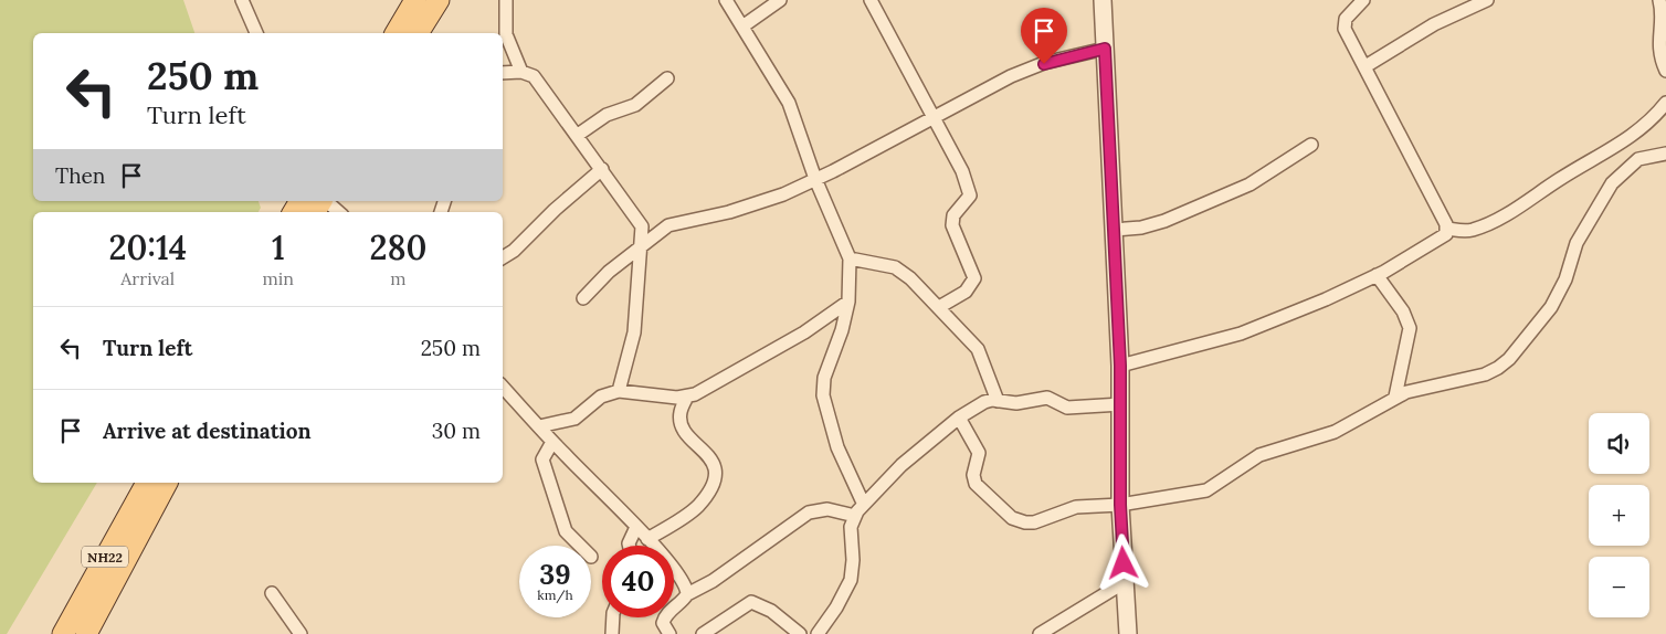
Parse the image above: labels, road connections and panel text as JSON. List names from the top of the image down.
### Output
{
  "streets": {
    "main road": ["NH22"]
  },
  "page": {
    "turn": ["250 m", "Turn left"],
    "then": "Then",
    "eta": [
      "20:14",
      "Arrival",
      "1",
      "min",
      "280",
      "m"
    ],
    "list": [
      {
        "name": "Turn left",
        "value": "250 m"
      },
      {
        "name": "Arrive at destination",
        "value": "30 m"
      }
    ],
    "map_buttons": ["+", "−"],
    "speed": "39 km/h",
    "limit": "40"
  }
}
